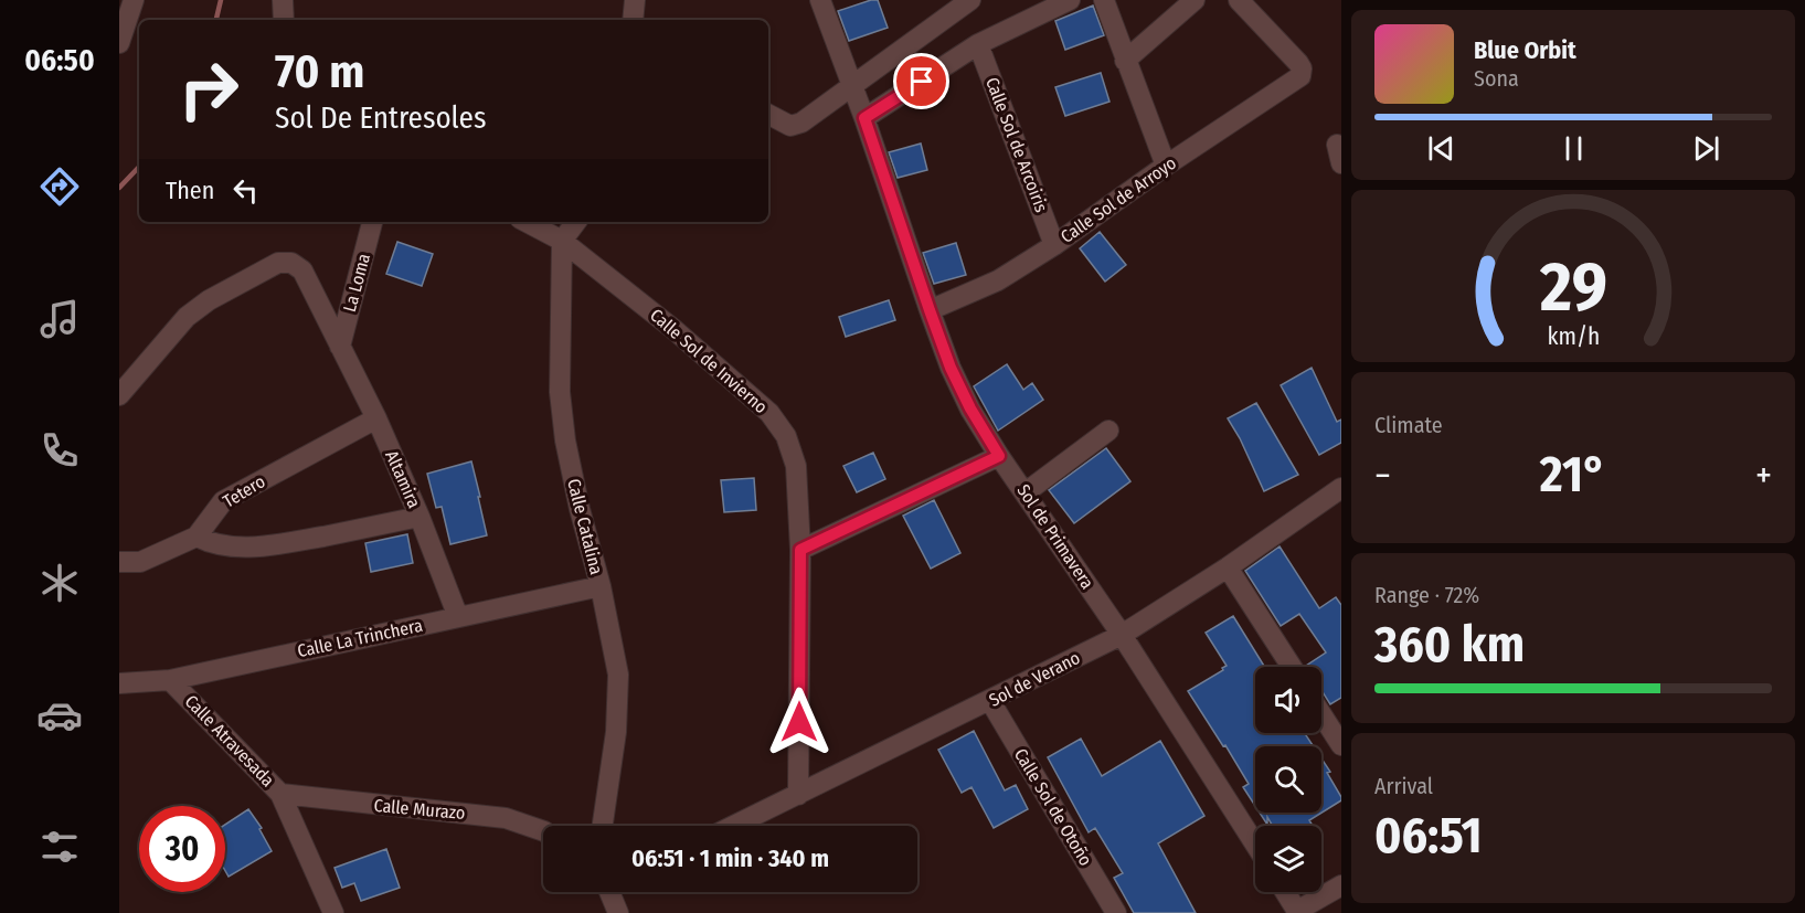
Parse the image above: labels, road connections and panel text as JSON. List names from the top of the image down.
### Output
{
  "streets": {
    "street": [
      "Calle Sol de Arcoiris",
      "Calle Sol de Arroyo",
      "La Loma",
      "Calle Sol de Invierno",
      "Altamira",
      "Tetero",
      "Calle Catalina",
      "Sol de Primavera",
      "Calle La Trinchera",
      "Sol de Verano",
      "Calle Atravesada",
      "Calle Sol de Otoño",
      "Calle Murazo"
    ]
  },
  "crossings": [
    ["Calle Sol de Arcoiris", "Calle Sol de Arroyo"],
    ["Calle Sol de Arroyo", "Sol de Primavera"],
    ["La Loma", "Altamira"],
    ["Calle Sol de Invierno", "Calle Catalina"],
    ["Calle Sol de Invierno", "Sol de Verano"],
    ["Altamira", "Tetero"],
    ["Altamira", "Calle La Trinchera"],
    ["Calle Catalina", "Calle La Trinchera"],
    ["Sol de Primavera", "Sol de Verano"],
    ["Calle La Trinchera", "Calle Atravesada"],
    ["Sol de Verano", "Calle Sol de Otoño"],
    ["Calle Atravesada", "Calle Murazo"]
  ],
  "page": {
    "tabs": "06:50",
    "turn": ["70 m", "Sol De Entresoles"],
    "song": ["Blue Orbit", "Sona"],
    "then": "Then",
    "tile": [
      "Climate",
      ["Range · 72%", "360 km"],
      ["Arrival", "06:51"]
    ],
    "heat": ["−", "21°", "+"],
    "limit": "30",
    "trip": "06:51 · 1 min · 340 m",
    "gauge": ["29", "km/h"]
  }
}
